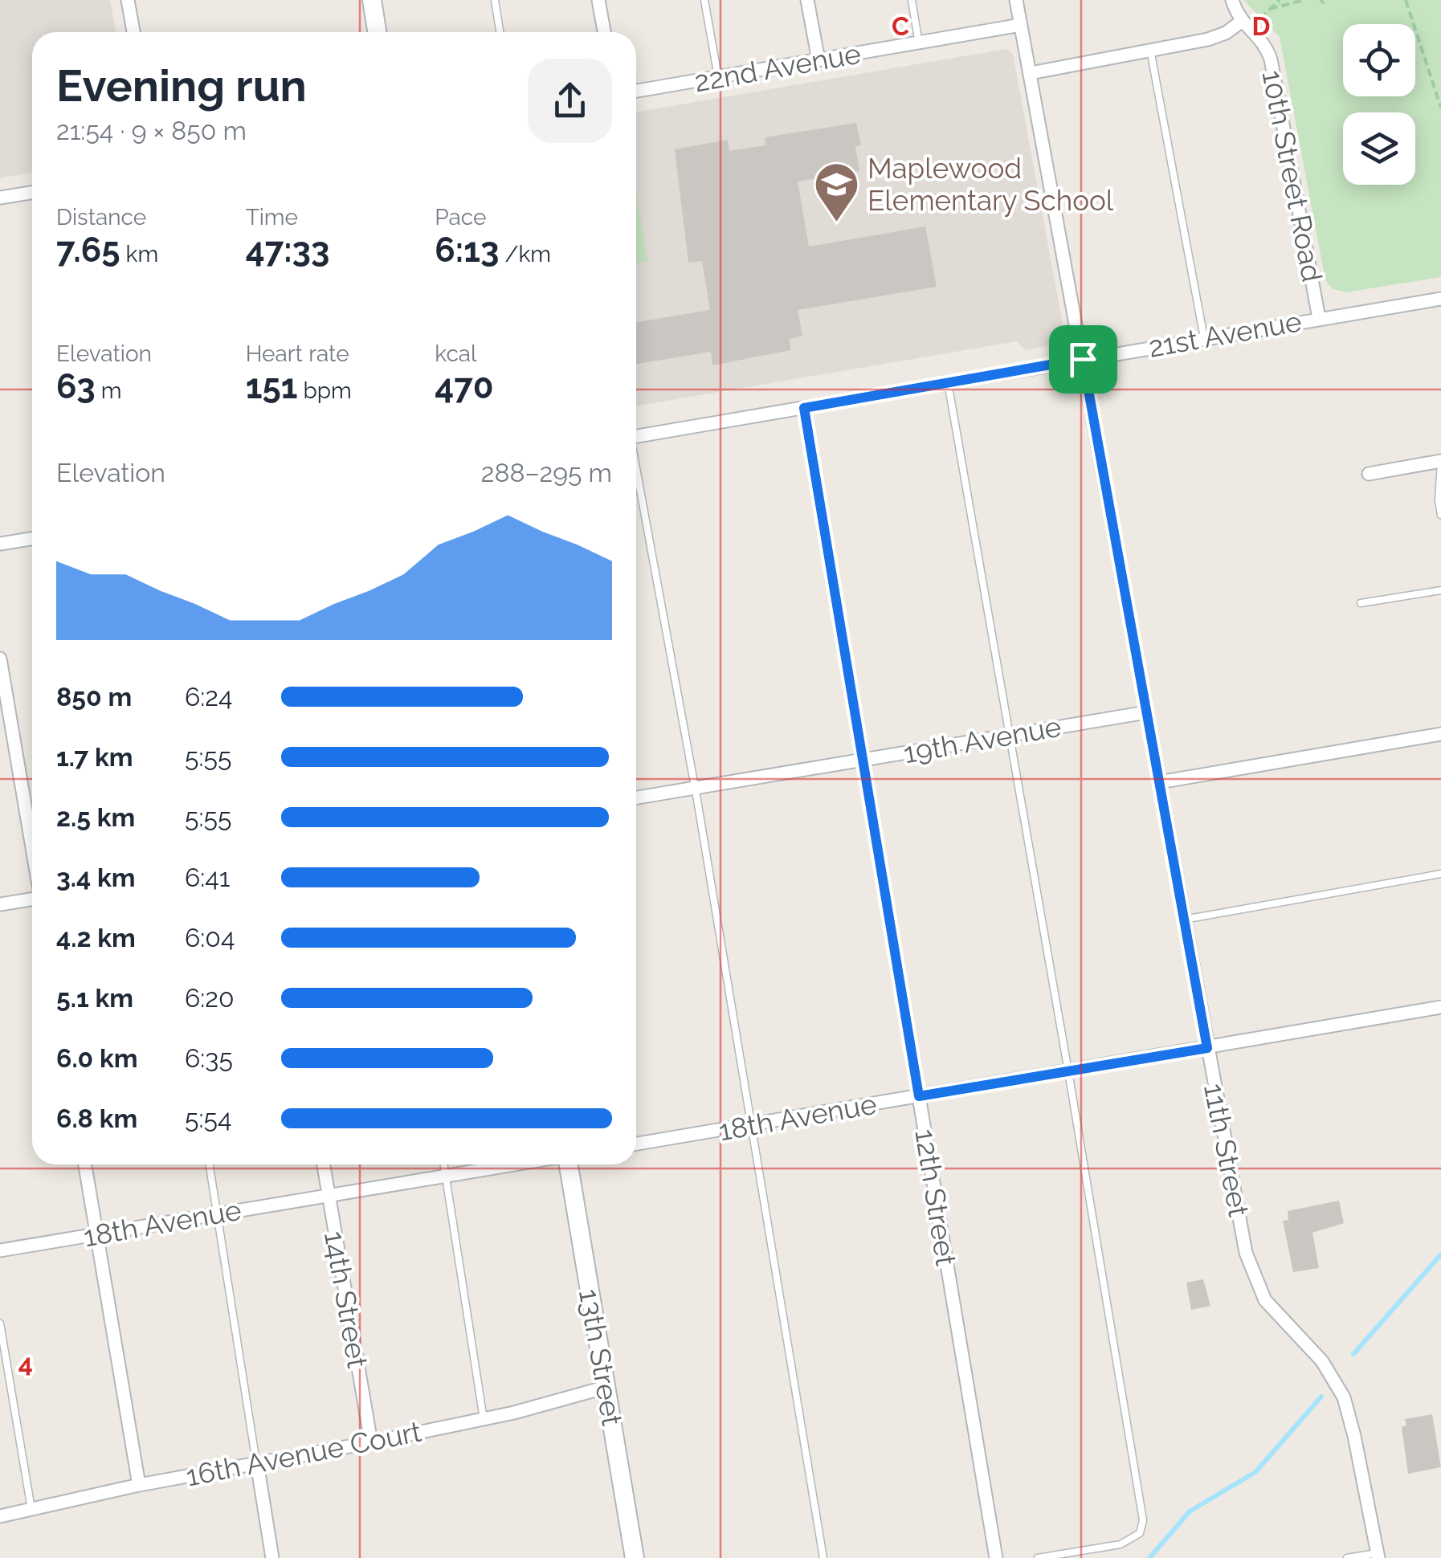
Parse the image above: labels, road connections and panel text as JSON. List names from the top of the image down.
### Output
{
  "streets": {
    "street": [
      "22nd Avenue",
      "10th Street Road",
      "21st Avenue",
      "19th Avenue",
      "18th Avenue",
      "11th Street",
      "12th Street",
      "14th Street",
      "13th Street",
      "16th Avenue Court"
    ]
  },
  "crossings": [
    ["22nd Avenue", "11th Street"],
    ["10th Street Road", "21st Avenue"],
    ["21st Avenue", "11th Street"],
    ["21st Avenue", "12th Street"],
    ["19th Avenue", "11th Street"],
    ["19th Avenue", "12th Street"],
    ["18th Avenue", "11th Street"],
    ["18th Avenue", "12th Street"],
    ["18th Avenue", "14th Street"],
    ["14th Street", "16th Avenue Court"],
    ["13th Street", "16th Avenue Court"]
  ],
  "places": {
    "school or university": ["Maplewood Elementary School"]
  },
  "page": {
    "heading": ["Evening run", "21:54 · 9 × 850 m"],
    "stats": [
      ["Distance", "7.65 km"],
      ["Time", "47:33"],
      ["Pace", "6:13 /km"],
      ["Elevation", "63 m"],
      ["Heart rate", "151 bpm"],
      ["kcal", "470"]
    ],
    "chart": ["Elevation", "288–295 m"],
    "list": [
      {
        "name": "850 m",
        "note": "6:24"
      },
      {
        "name": "1.7 km",
        "note": "5:55"
      },
      {
        "name": "2.5 km",
        "note": "5:55"
      },
      {
        "name": "3.4 km",
        "note": "6:41"
      },
      {
        "name": "4.2 km",
        "note": "6:04"
      },
      {
        "name": "5.1 km",
        "note": "6:20"
      },
      {
        "name": "6.0 km",
        "note": "6:35"
      },
      {
        "name": "6.8 km",
        "note": "5:54"
      }
    ]
  },
  "grid": {
    "columns": ["C", "D"],
    "rows": ["4"]
  }
}
